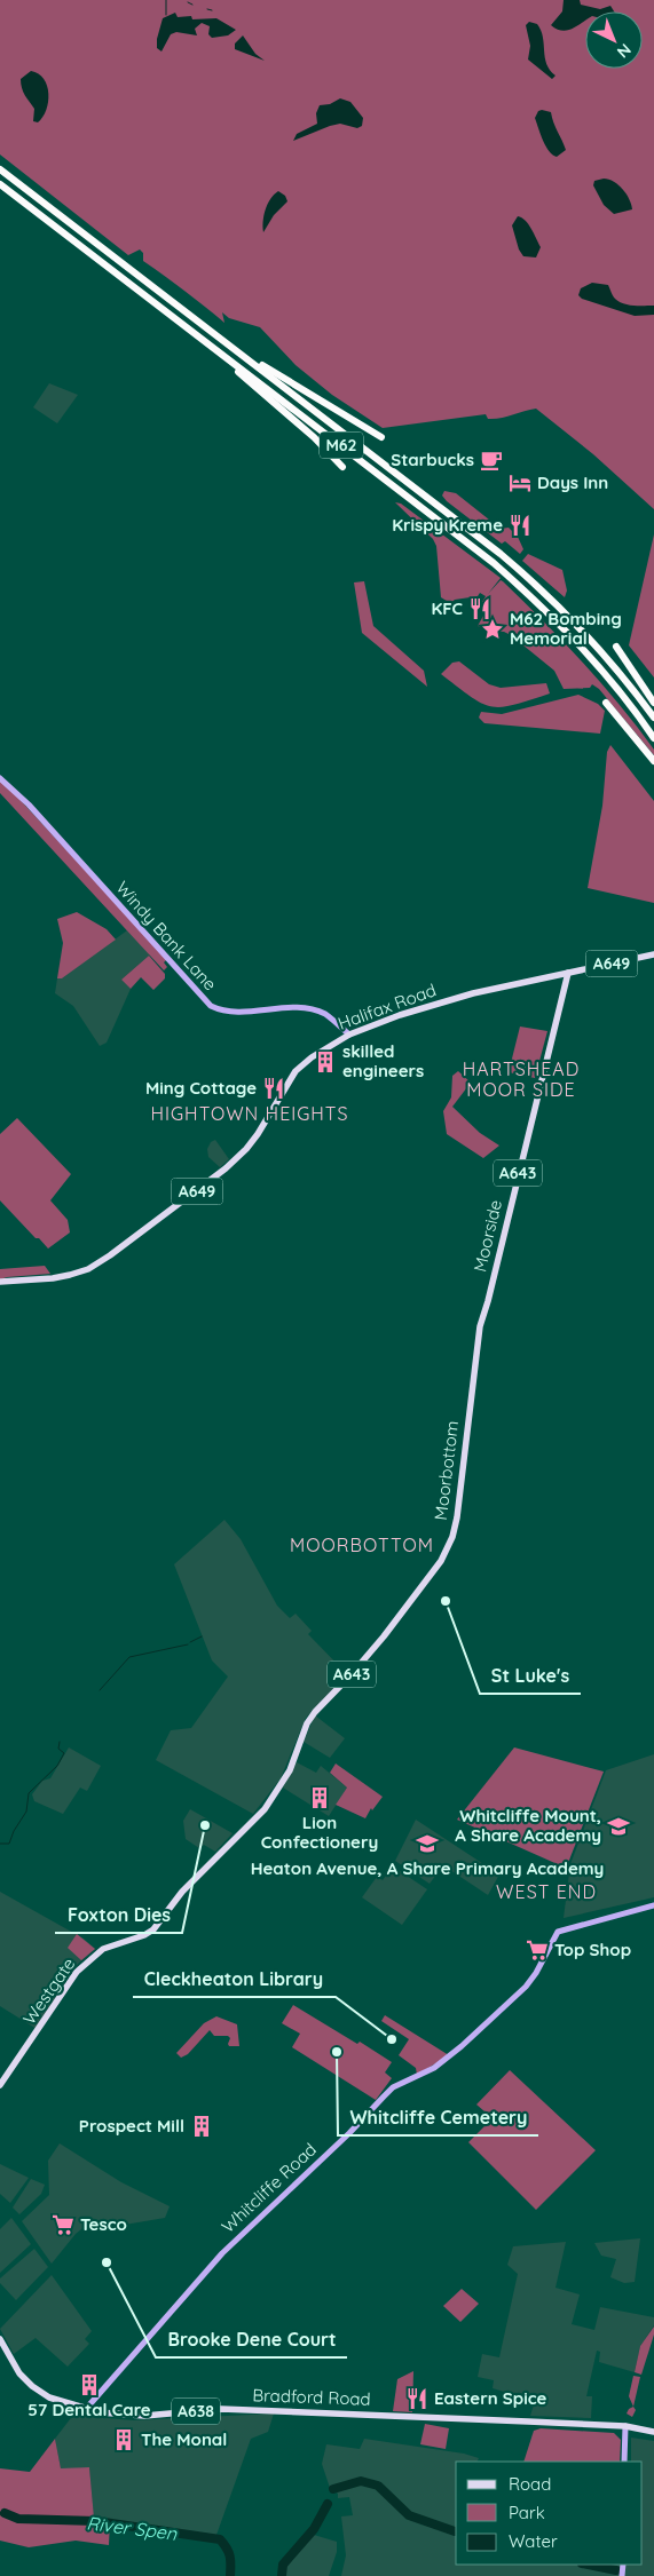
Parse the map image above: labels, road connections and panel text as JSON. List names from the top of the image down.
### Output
{
  "streets": {
    "highway": ["M62"],
    "main road": [
      "Windy Bank Lane",
      "A649",
      "Halifax Road",
      "A643",
      "Moorside",
      "Moorbottom",
      "Westgate",
      "Whitcliffe Road",
      "Bradford Road",
      "A638"
    ]
  },
  "crossings": [
    ["Windy Bank Lane", "Halifax Road"],
    ["A649", "Halifax Road"],
    ["A649", "Moorside"],
    ["Halifax Road", "Moorside"],
    ["Moorside", "Moorbottom"],
    ["Moorbottom", "Westgate"],
    ["Whitcliffe Road", "Bradford Road"]
  ],
  "districts": [
    "HARTSHEAD MOOR SIDE",
    "HIGHTOWN HEIGHTS",
    "MOORBOTTOM",
    "WEST END"
  ],
  "water": ["River Spen"],
  "places": {
    "cafe": ["Starbucks"],
    "hotel": ["Days Inn"],
    "restaurant": [
      "Krispy Kreme",
      "KFC",
      "Ming Cottage",
      "Eastern Spice"
    ],
    "place": ["M62 Bombing Memorial"],
    "building": [
      "skilled engineers",
      "Lion Confectionery",
      "Prospect Mill",
      "57 Dental Care",
      "The Monal"
    ],
    "other": [
      "St Luke's",
      "Foxton Dies",
      "Cleckheaton Library",
      "Whitcliffe Cemetery",
      "Brooke Dene Court"
    ],
    "school or university": ["Whitcliffe Mount, A Share Academy", "Heaton Avenue, A Share Primary Academy"],
    "supermarket": ["Top Shop", "Tesco"]
  },
  "legend": ["Road", "Park", "Water"],
  "north": "bottom right"
}
